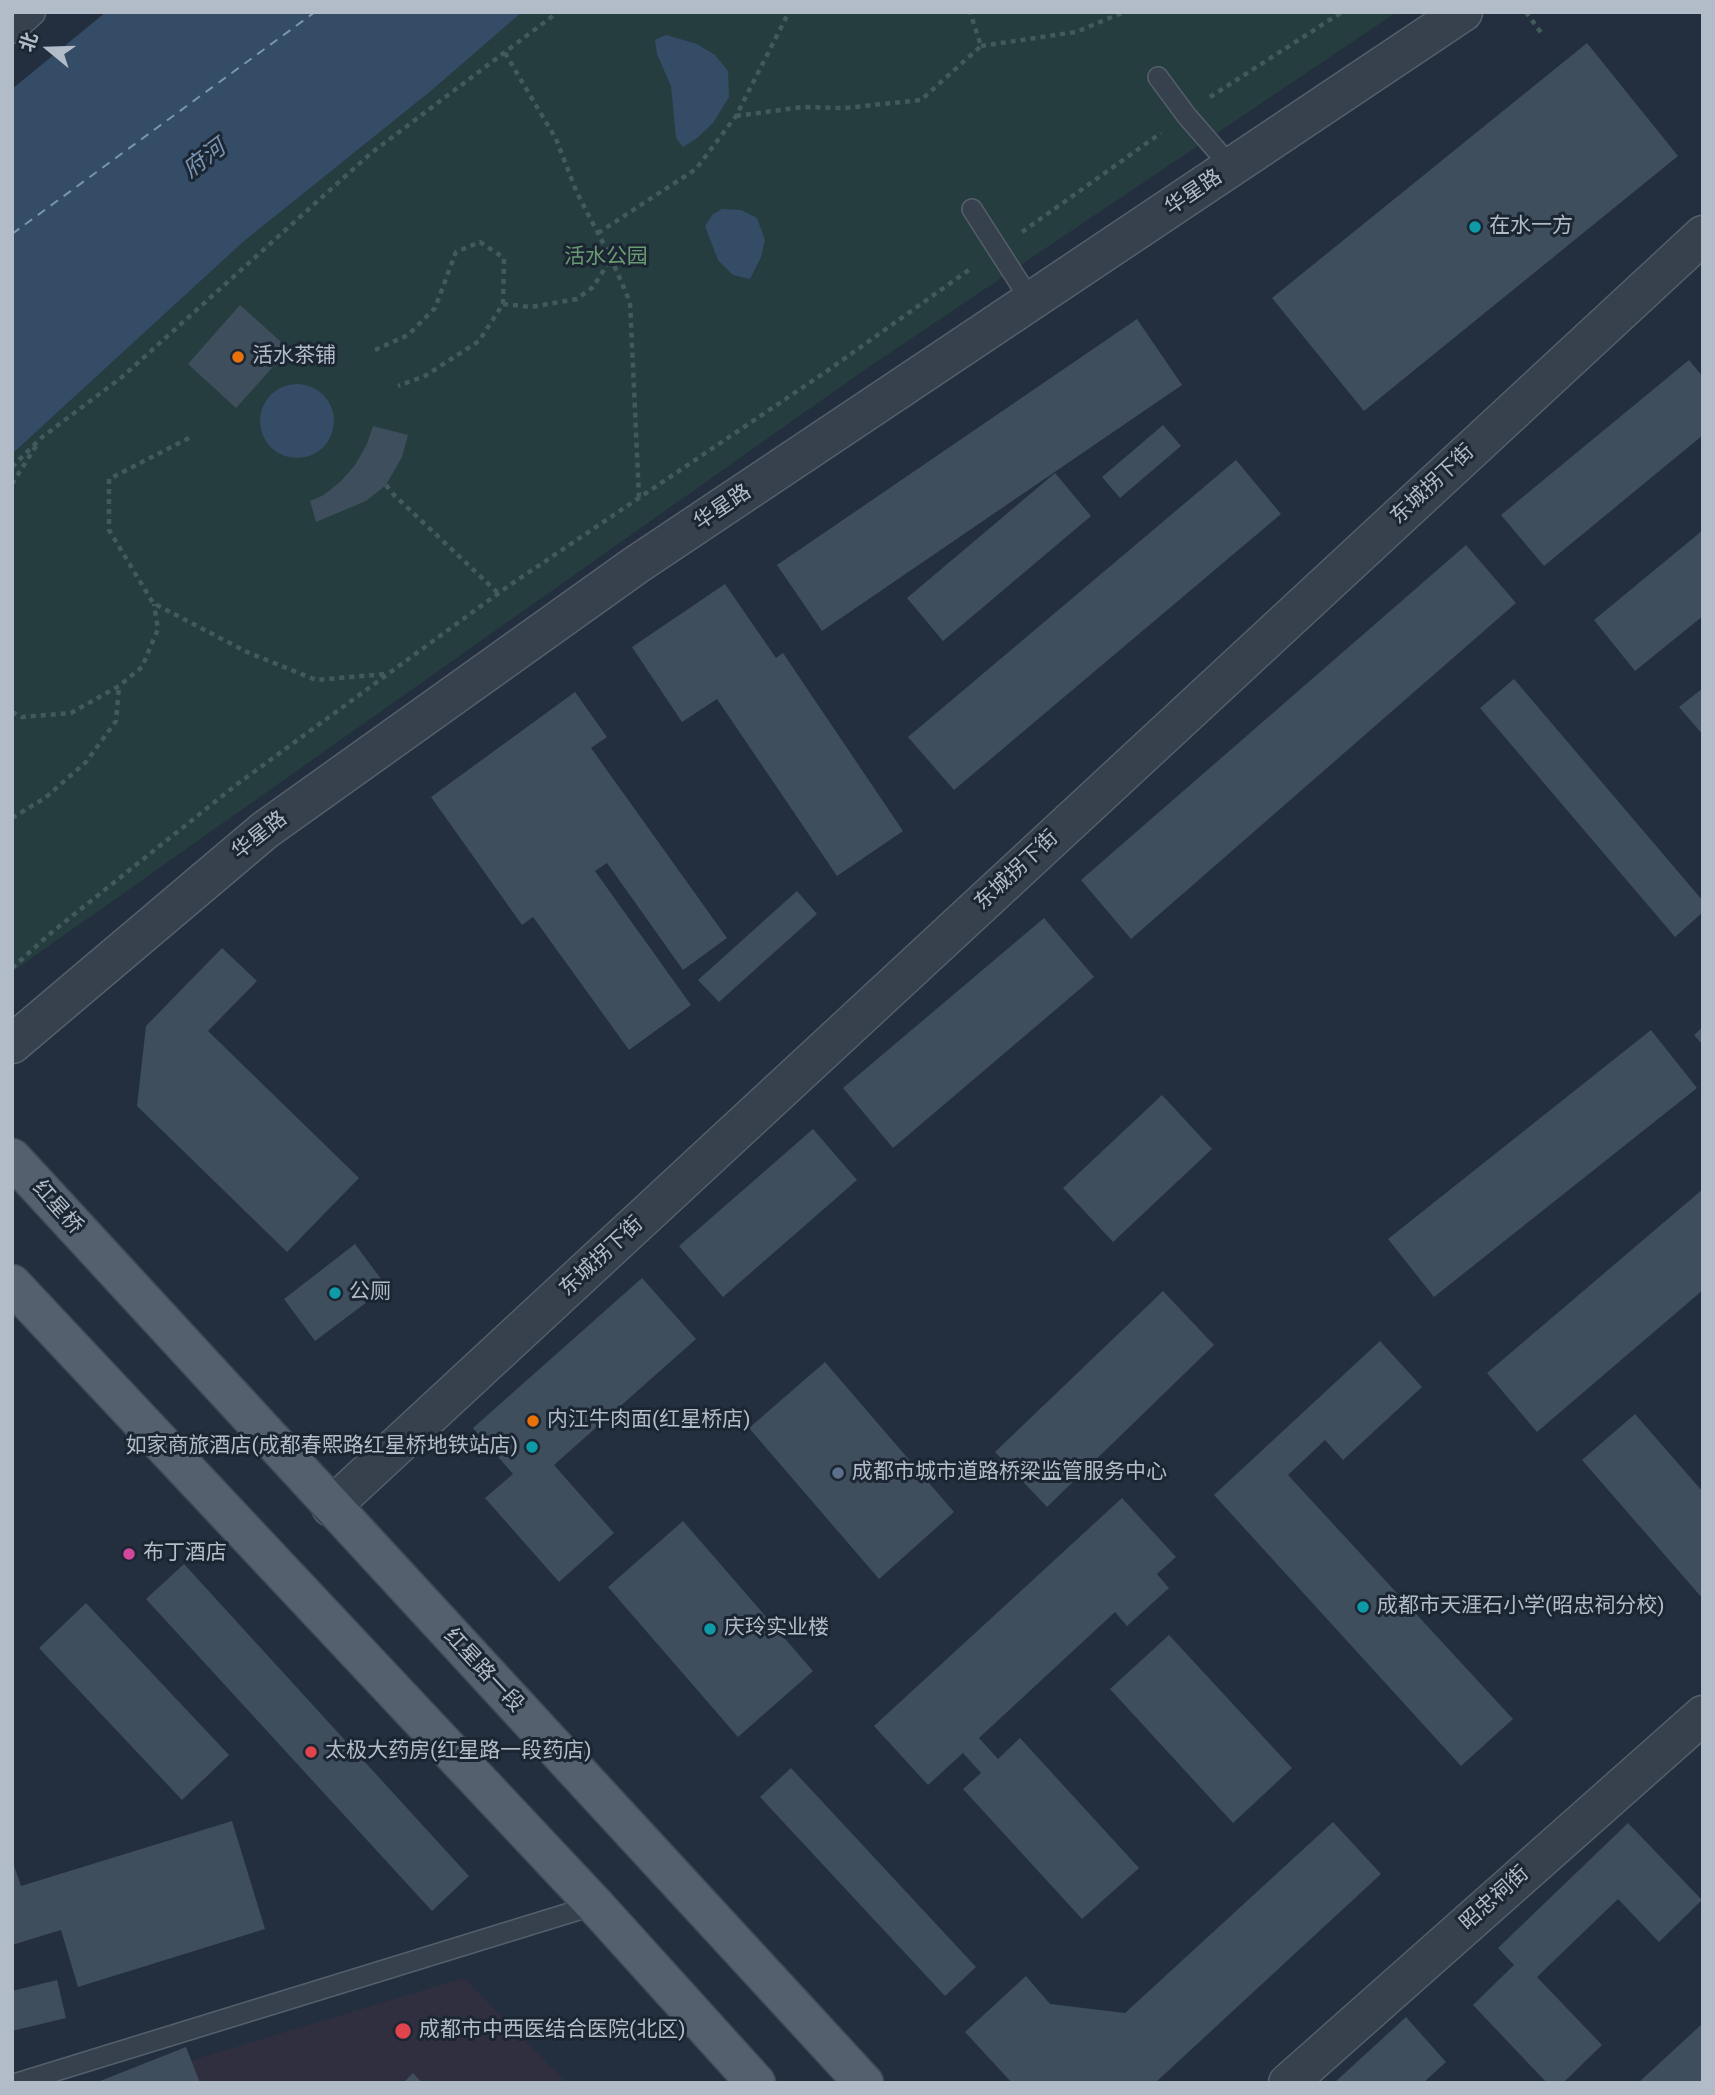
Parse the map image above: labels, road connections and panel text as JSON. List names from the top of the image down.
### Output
{
  "streets": {
    "main road": ["红星桥", "红星路一段"],
    "street": ["华星路", "东城拐下街", "昭忠祠街"]
  },
  "crossings": [
    ["东城拐下街", "红星路一段"],
    ["红星桥", "红星路一段"]
  ],
  "water": ["府河"],
  "parks": ["活水公园"],
  "places": [
    "在水一方",
    "活水茶铺",
    "公厕",
    "内江牛肉面(红星桥店)",
    "如家商旅酒店(成都春熙路红星桥地铁站店)",
    "成都市城市道路桥梁监管服务中心",
    "布丁酒店",
    "成都市天涯石小学(昭忠祠分校)",
    "庆玲实业楼",
    "太极大药房(红星路一段药店)",
    "成都市中西医结合医院(北区)"
  ],
  "north": "left"
}
